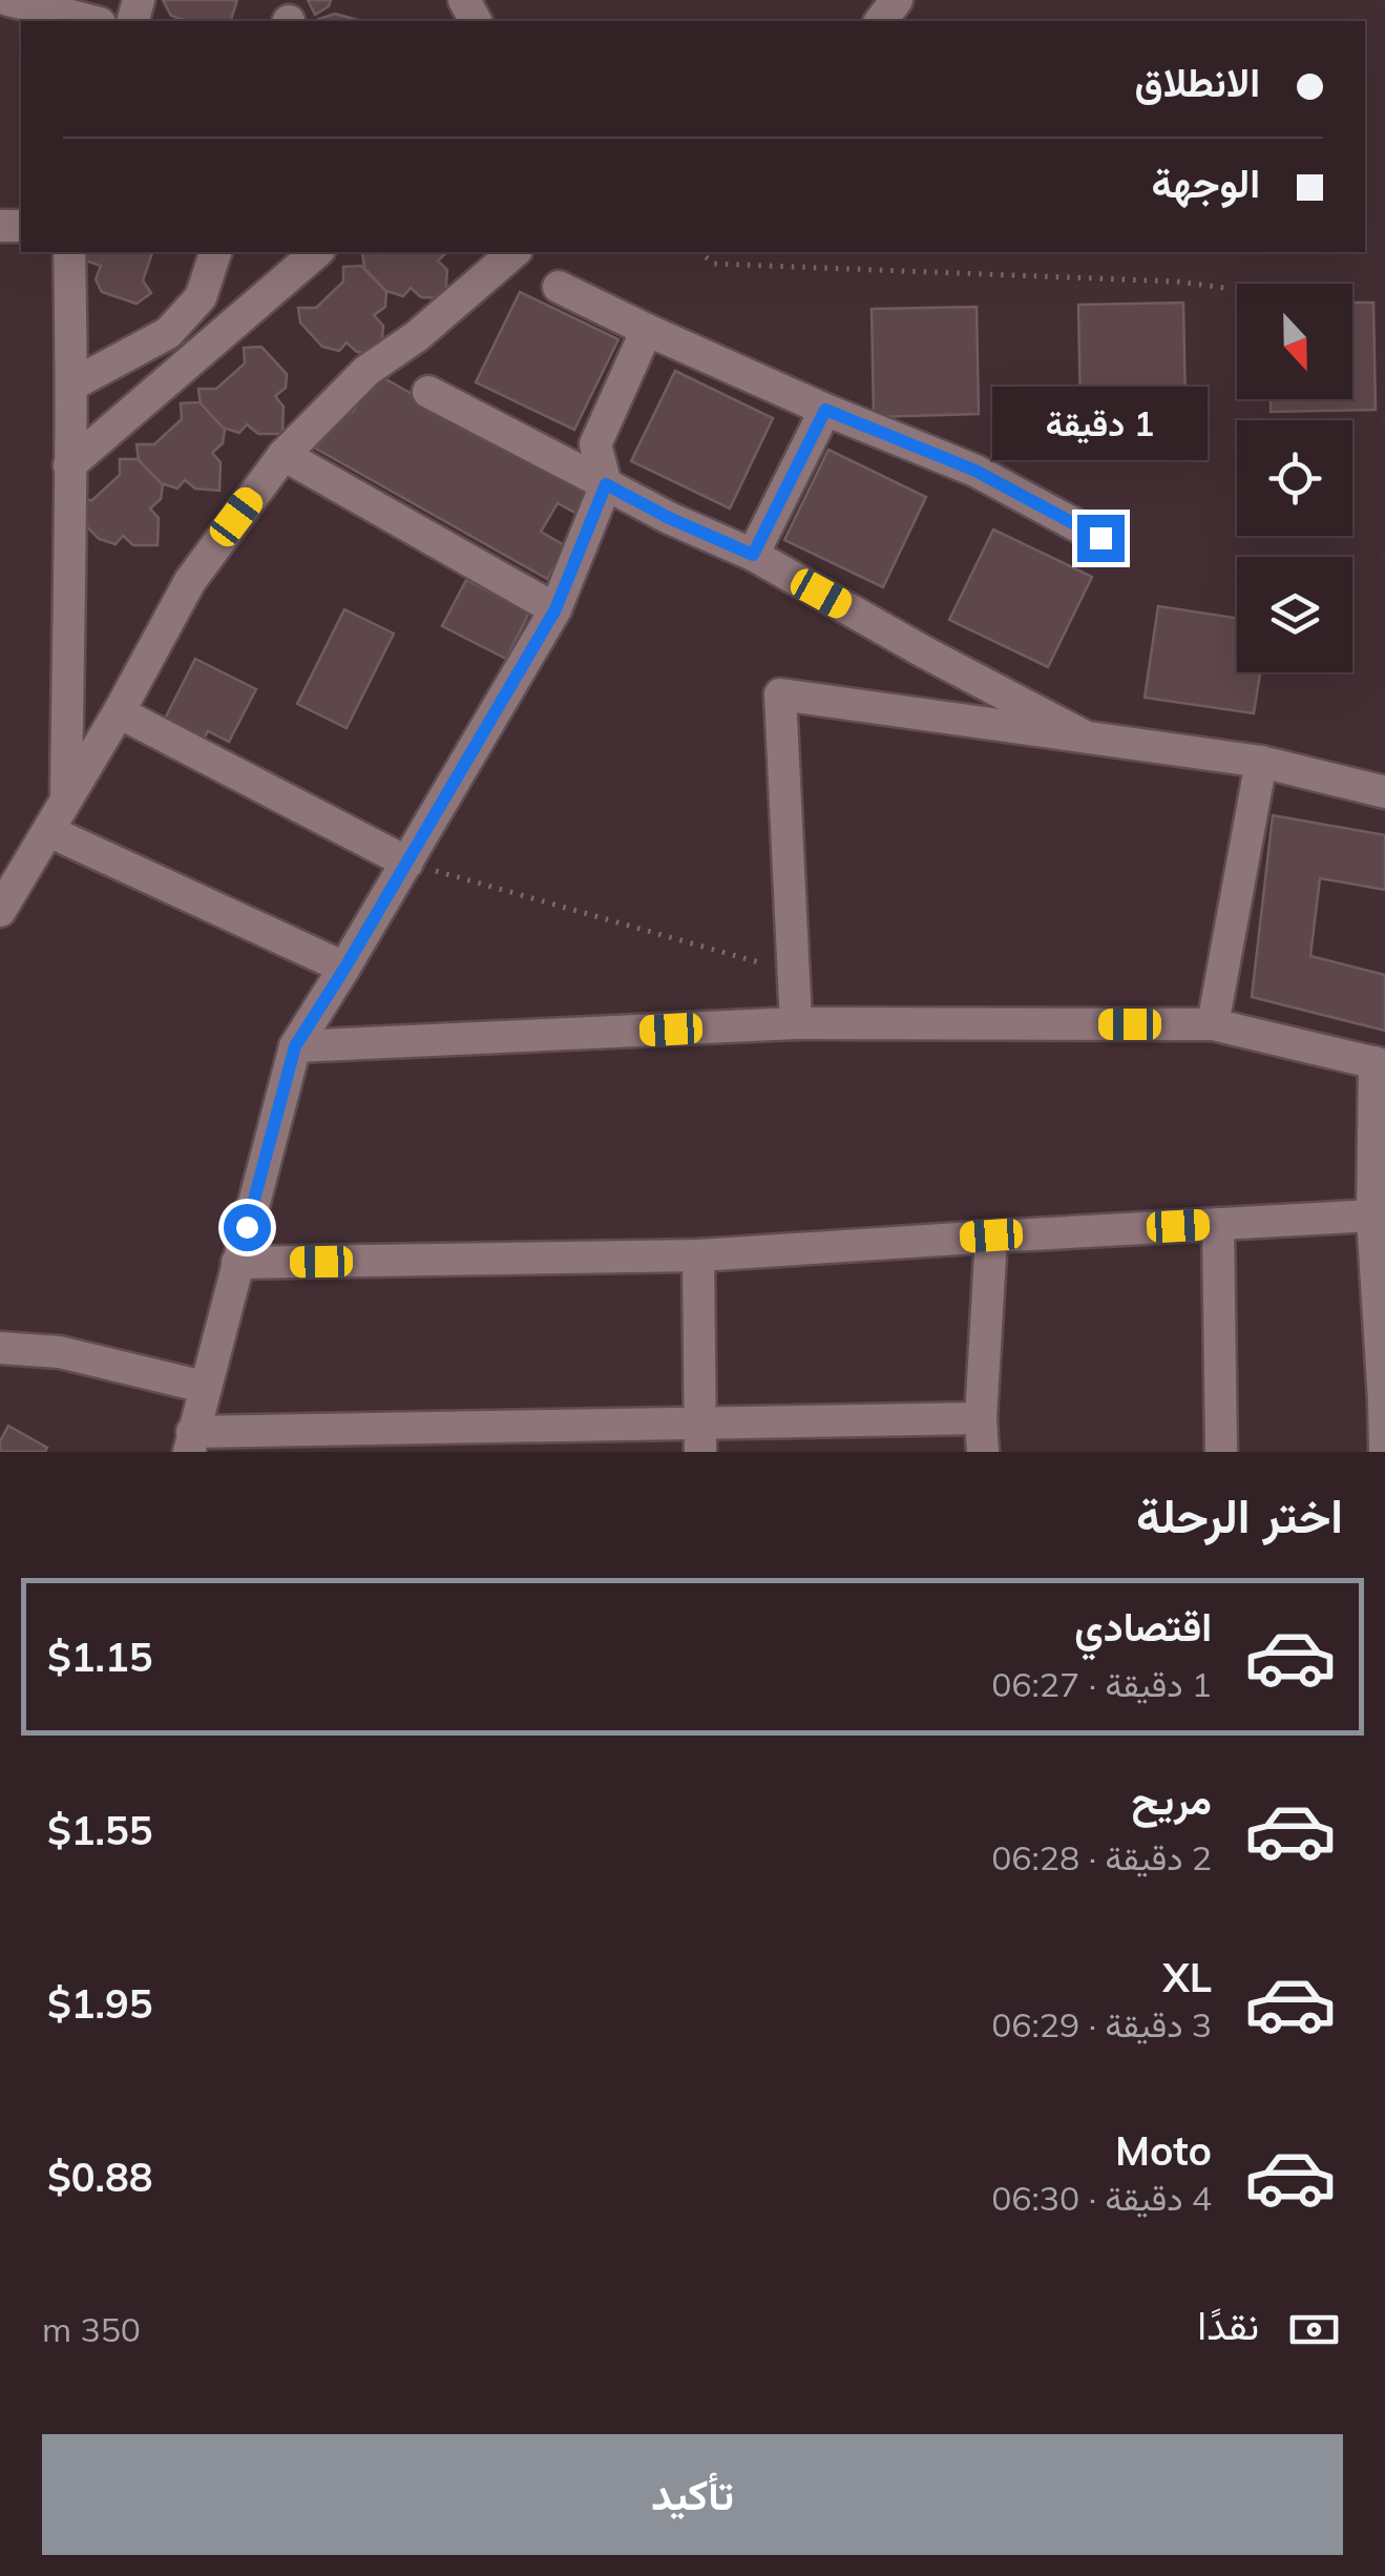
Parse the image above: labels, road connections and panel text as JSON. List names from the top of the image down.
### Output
{
  "north": "bottom",
  "page": {
    "banner": ["الانطلاق", "الوجهة"],
    "bubble": "1 دقيقة",
    "heading": "اختر الرحلة",
    "list": [
      {
        "name": "اقتصادي",
        "note": "1 دقيقة · 06:27",
        "value": "$1.15"
      },
      {
        "name": "مريح",
        "note": "2 دقيقة · 06:28",
        "value": "$1.55"
      },
      {
        "name": "XL",
        "note": "3 دقيقة · 06:29",
        "value": "$1.95"
      },
      {
        "name": "Moto",
        "note": "4 دقيقة · 06:30",
        "value": "$0.88"
      }
    ],
    "pay": ["نقدًا", "350 m"],
    "buttons": "تأكيد"
  }
}
